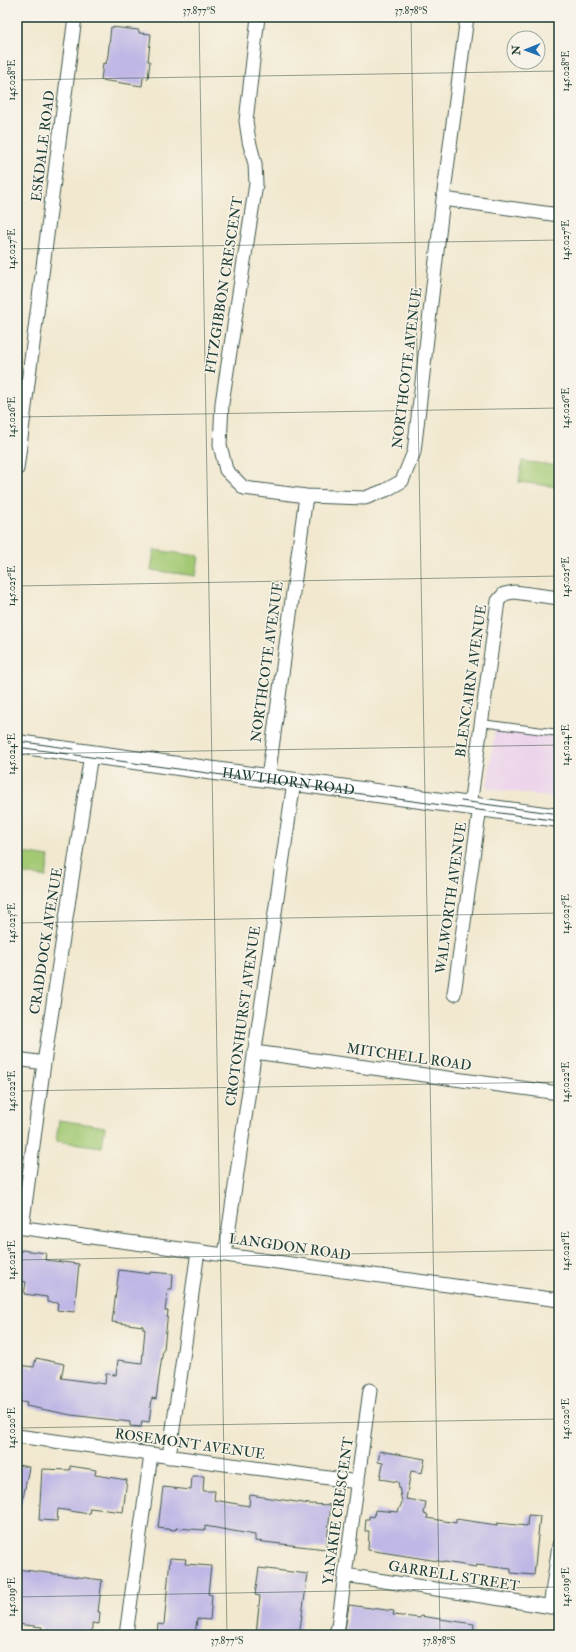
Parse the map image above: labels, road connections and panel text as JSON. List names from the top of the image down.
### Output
{
  "streets": {
    "main road": ["HAWTHORN ROAD"],
    "street": [
      "ESKDALE ROAD",
      "FITZGIBBON CRESCENT",
      "NORTHCOTE AVENUE",
      "BLENCAIRN AVENUE",
      "WALWORTH AVENUE",
      "CRADDOCK AVENUE",
      "CROTONHURST AVENUE",
      "MITCHELL ROAD",
      "LANGDON ROAD",
      "ROSEMONT AVENUE",
      "YANAKIE CRESCENT",
      "GARRELL STREET"
    ]
  },
  "crossings": [
    ["FITZGIBBON CRESCENT", "NORTHCOTE AVENUE"],
    ["NORTHCOTE AVENUE", "HAWTHORN ROAD"],
    ["BLENCAIRN AVENUE", "HAWTHORN ROAD"],
    ["BLENCAIRN AVENUE", "WALWORTH AVENUE"],
    ["HAWTHORN ROAD", "WALWORTH AVENUE"],
    ["HAWTHORN ROAD", "CRADDOCK AVENUE"],
    ["HAWTHORN ROAD", "CROTONHURST AVENUE"],
    ["CRADDOCK AVENUE", "LANGDON ROAD"],
    ["CROTONHURST AVENUE", "MITCHELL ROAD"],
    ["CROTONHURST AVENUE", "LANGDON ROAD"],
    ["ROSEMONT AVENUE", "YANAKIE CRESCENT"],
    ["YANAKIE CRESCENT", "GARRELL STREET"]
  ],
  "north": "left",
  "coordinates": [
    "37.877°S",
    "37.878°S",
    "145.028°E",
    "145.027°E",
    "145.026°E",
    "145.025°E",
    "145.024°E",
    "145.023°E",
    "145.022°E",
    "145.021°E",
    "145.020°E",
    "145.019°E"
  ]
}
